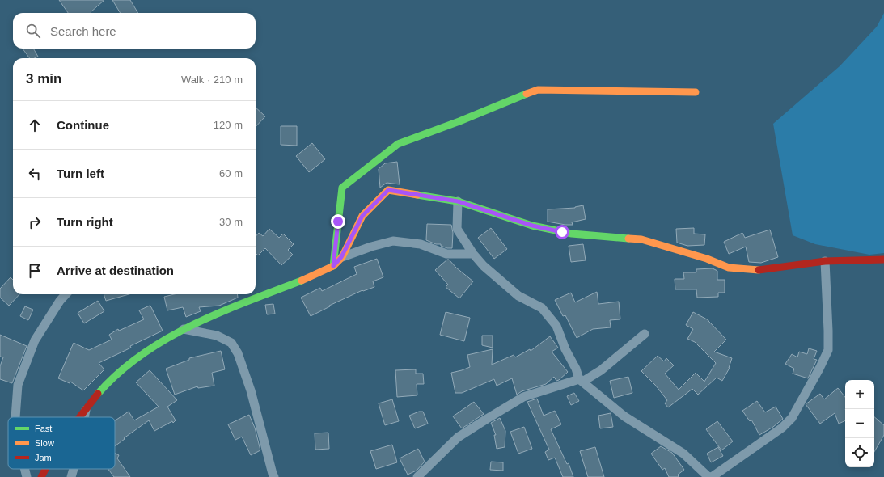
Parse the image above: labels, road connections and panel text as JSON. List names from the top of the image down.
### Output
{
  "legend": ["Fast", "Slow", "Jam"],
  "page": {
    "search": "Search here",
    "heading": ["3 min", "Walk · 210 m"],
    "list": [
      ["Continue", "120 m"],
      ["Turn left", "60 m"],
      ["Turn right", "30 m"],
      "Arrive at destination"
    ],
    "map_buttons": ["+", "−"]
  }
}
